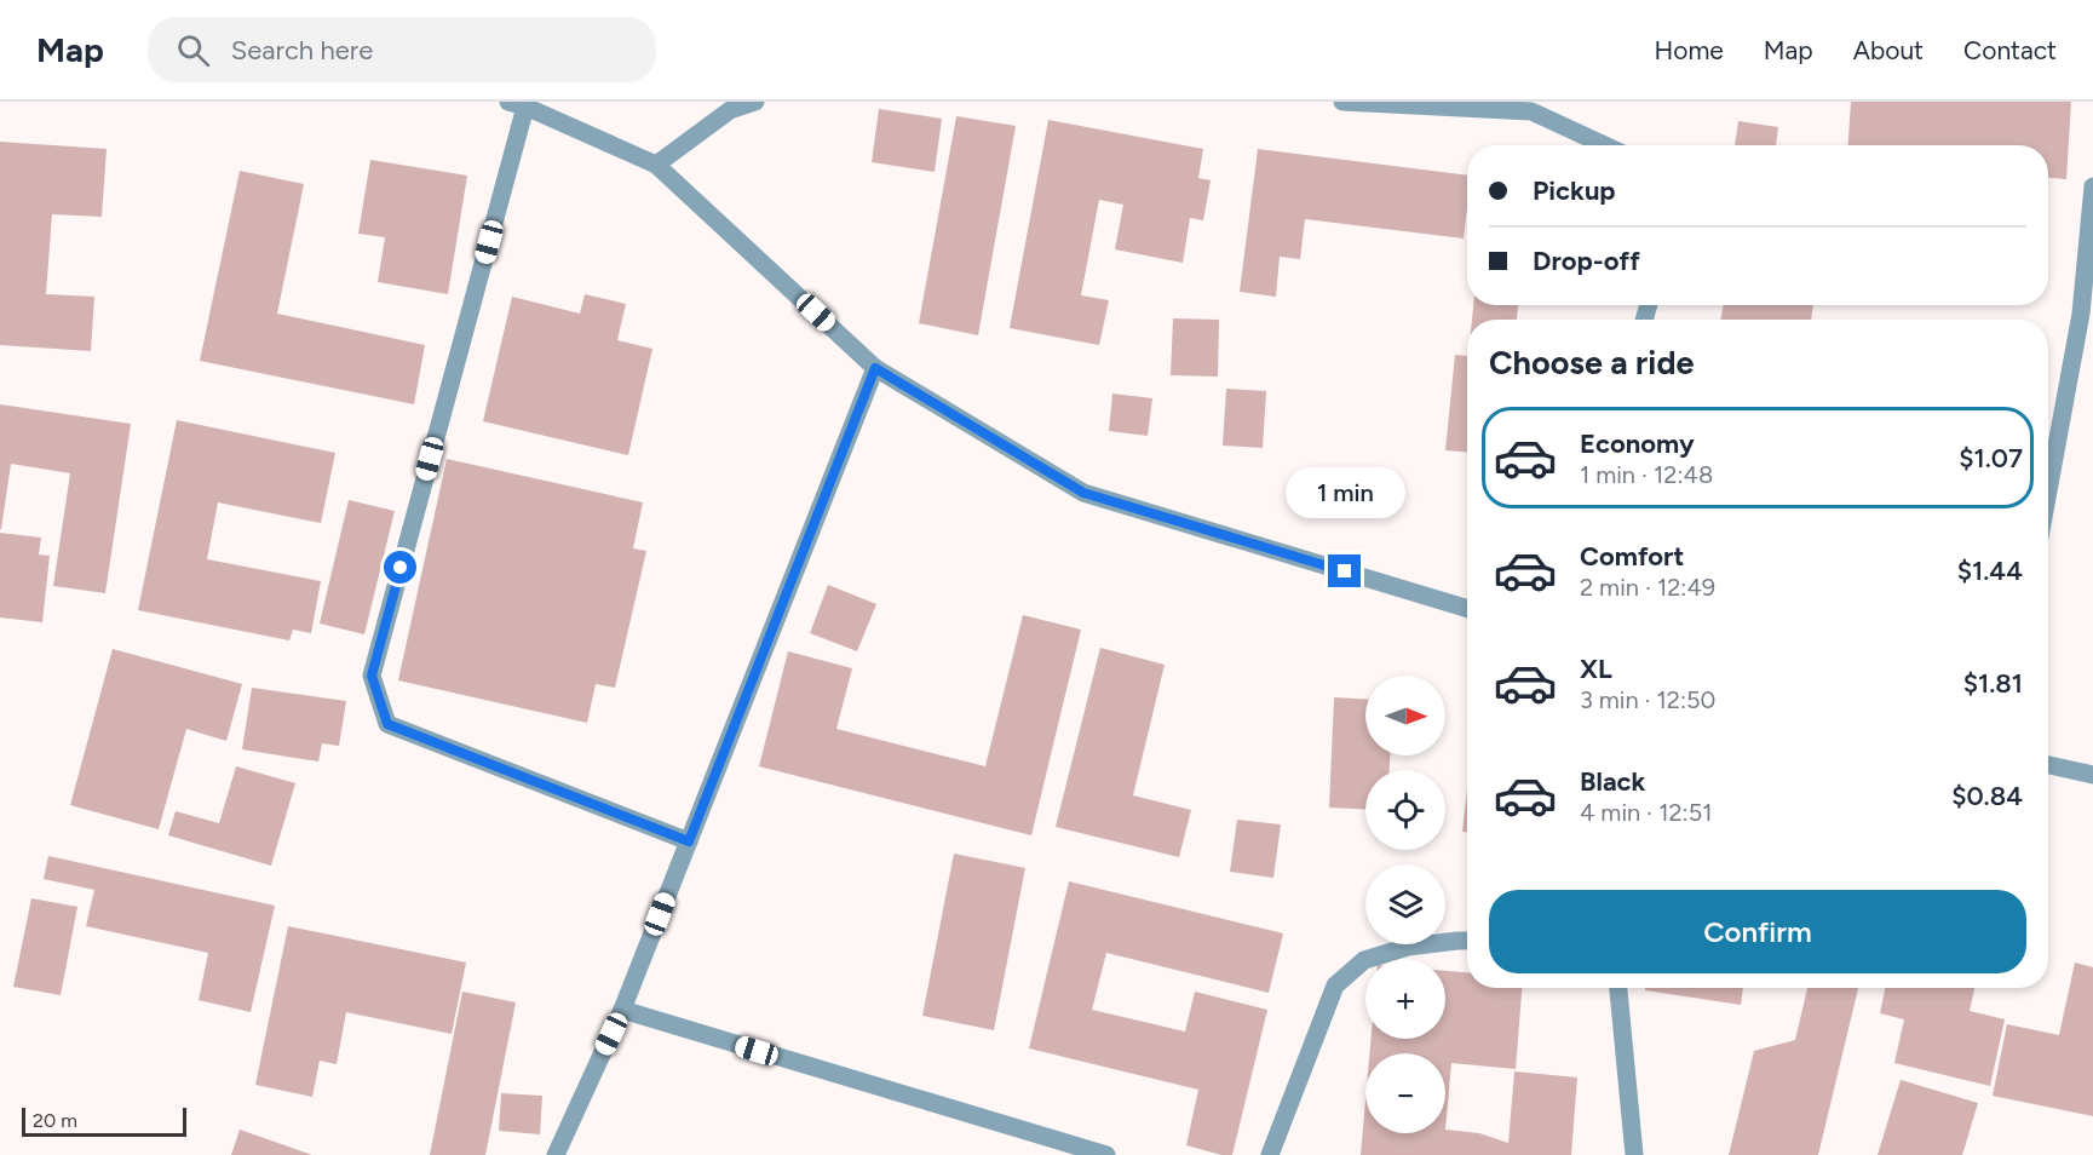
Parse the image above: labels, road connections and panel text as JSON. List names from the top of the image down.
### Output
{
  "scale_bar": "20 m",
  "north": "right",
  "page": {
    "header": "Map",
    "search": "Search here",
    "nav": [
      "Home",
      "Map",
      "About",
      "Contact"
    ],
    "banner": ["Pickup", "Drop-off"],
    "heading": "Choose a ride",
    "list": [
      {
        "name": "Economy",
        "note": "1 min · 12:48",
        "value": "$1.07"
      },
      {
        "name": "Comfort",
        "note": "2 min · 12:49",
        "value": "$1.44"
      },
      {
        "name": "XL",
        "note": "3 min · 12:50",
        "value": "$1.81"
      },
      {
        "name": "Black",
        "note": "4 min · 12:51",
        "value": "$0.84"
      }
    ],
    "bubble": "1 min",
    "map_buttons": ["+", "−"],
    "buttons": "Confirm",
    "scale": "20 m"
  }
}
